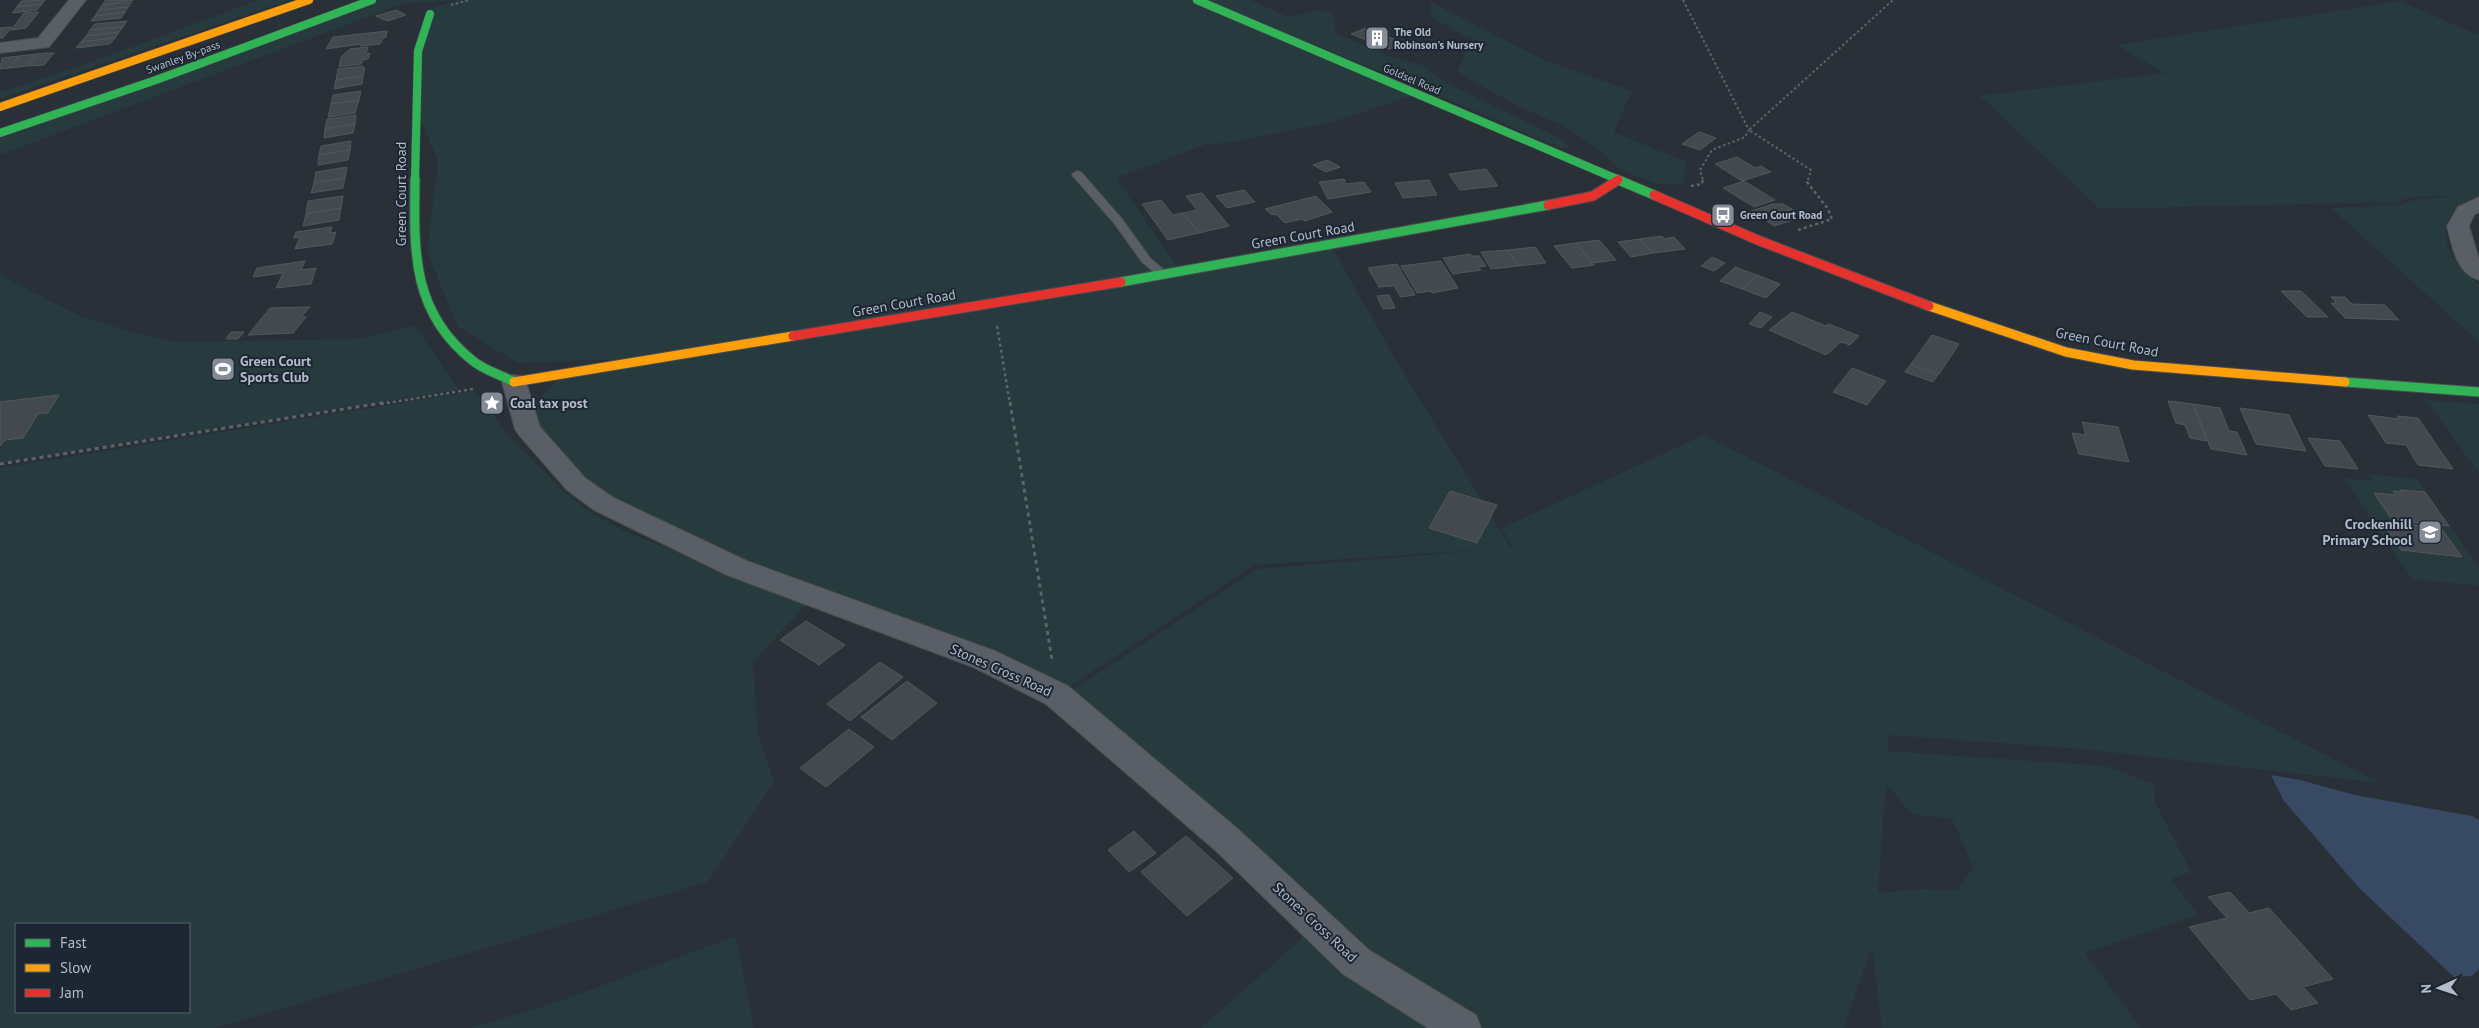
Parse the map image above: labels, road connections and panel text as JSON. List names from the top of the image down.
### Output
{
  "streets": {
    "main road": ["Swanley By-pass", "Goldsel Road", "Green Court Road"],
    "street": ["Stones Cross Road"]
  },
  "crossings": [
    ["Goldsel Road", "Green Court Road"],
    ["Green Court Road", "Stones Cross Road"]
  ],
  "places": {
    "building": ["The Old Robinson's Nursery"],
    "bus stop": ["Green Court Road"],
    "sports": ["Green Court Sports Club"],
    "place": ["Coal tax post"],
    "school or university": ["Crockenhill Primary School"]
  },
  "legend": ["Fast", "Slow", "Jam"],
  "north": "left"
}
